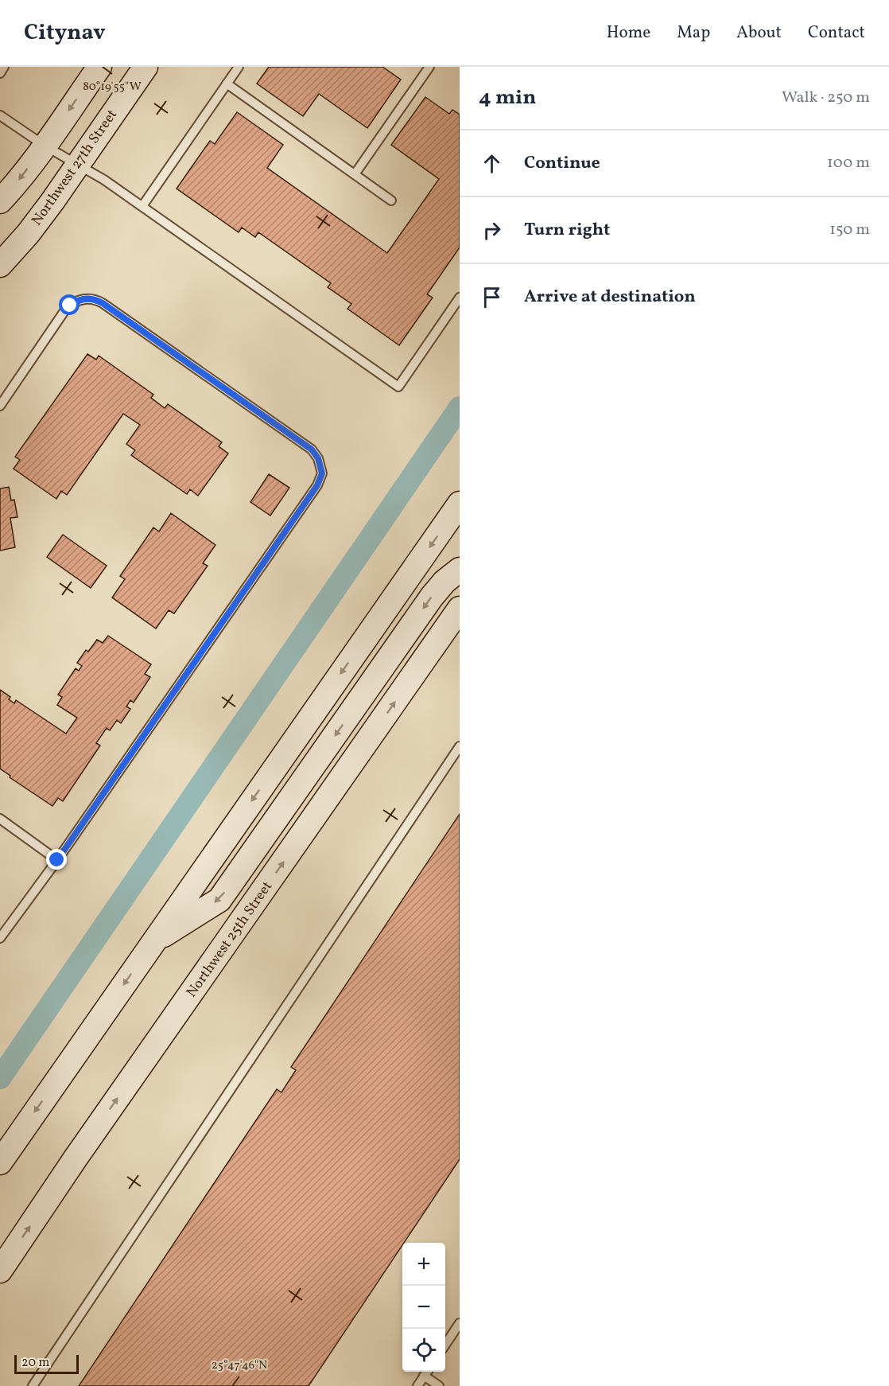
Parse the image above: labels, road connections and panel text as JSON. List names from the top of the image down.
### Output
{
  "streets": {
    "main road": ["Northwest 27th Street", "Northwest 25th Street"]
  },
  "scale_bar": "20 m",
  "page": {
    "header": "Citynav",
    "nav": [
      "Home",
      "Map",
      "About",
      "Contact"
    ],
    "heading": ["4 min", "Walk · 250 m"],
    "list": [
      ["Continue", "100 m"],
      ["Turn right", "150 m"],
      "Arrive at destination"
    ],
    "map_buttons": ["+", "−"],
    "scale": "20 m"
  },
  "coordinates": ["80°19'55\"W", "25°47'46\"N"]
}
